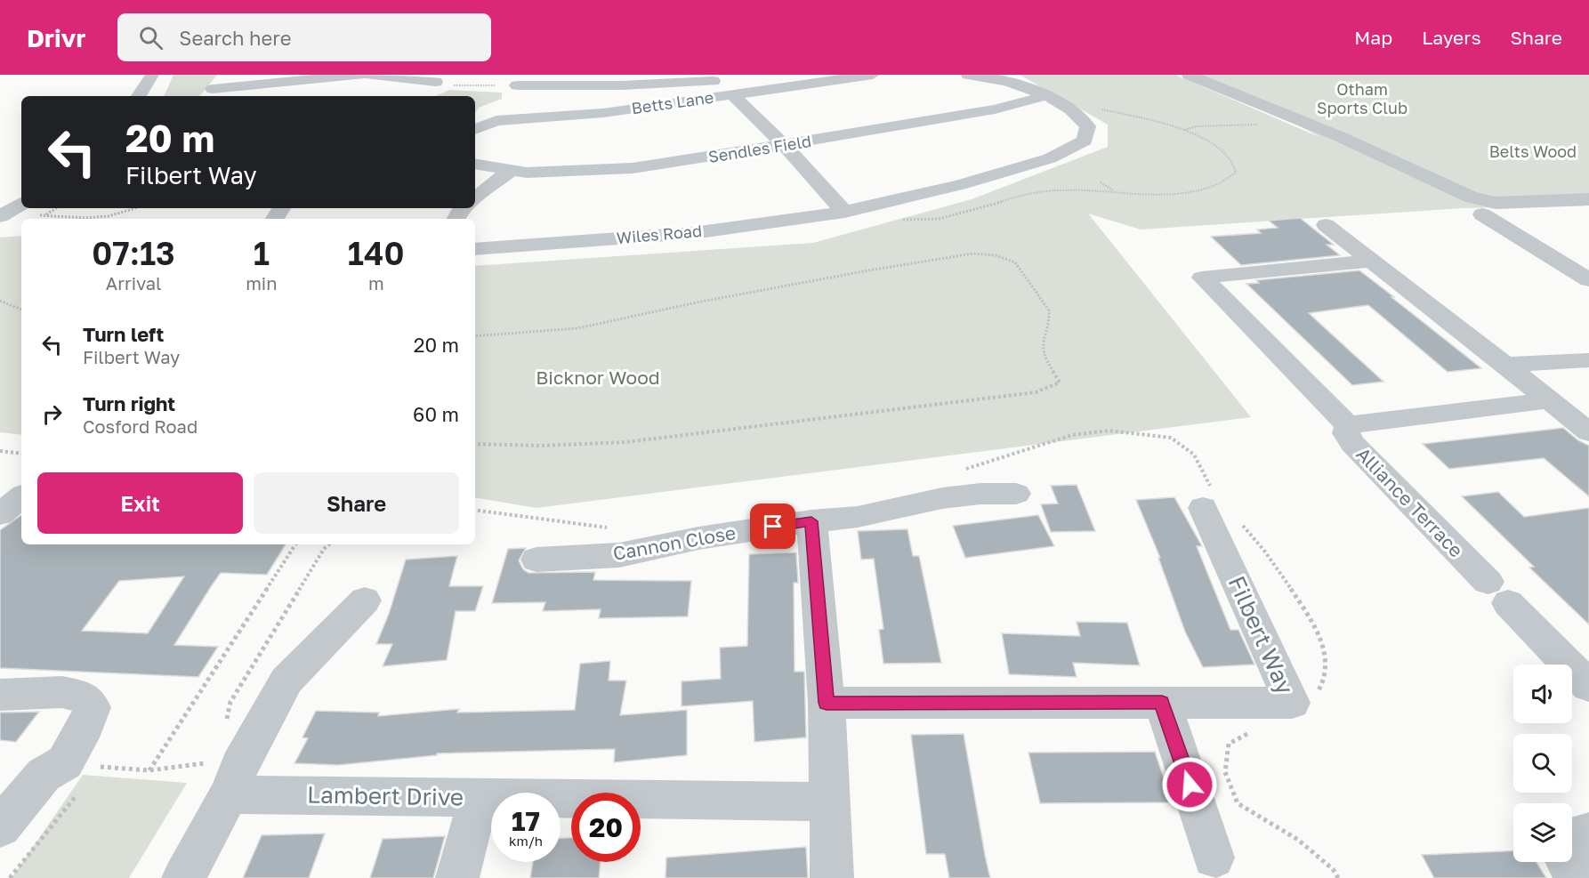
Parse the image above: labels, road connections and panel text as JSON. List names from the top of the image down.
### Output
{
  "streets": {
    "street": [
      "Betts Lane",
      "Sendles Field",
      "Wiles Road",
      "Alliance Terrace",
      "Cannon Close",
      "Filbert Way",
      "Lambert Drive"
    ]
  },
  "crossings": [
    ["Sendles Field", "Wiles Road"]
  ],
  "parks": ["Otham Sports Club", "Belts Wood", "Bicknor Wood"],
  "page": {
    "header": "Drivr",
    "search": "Search here",
    "nav": ["Map", "Layers", "Share"],
    "turn": ["20 m", "Filbert Way"],
    "eta": [
      "07:13",
      "Arrival",
      "1",
      "min",
      "140",
      "m"
    ],
    "list": [
      {
        "name": "Turn left",
        "note": "Filbert Way",
        "value": "20 m"
      },
      {
        "name": "Turn right",
        "note": "Cosford Road",
        "value": "60 m"
      }
    ],
    "buttons": ["Exit", "Share"],
    "speed": "17 km/h",
    "limit": "20"
  }
}
